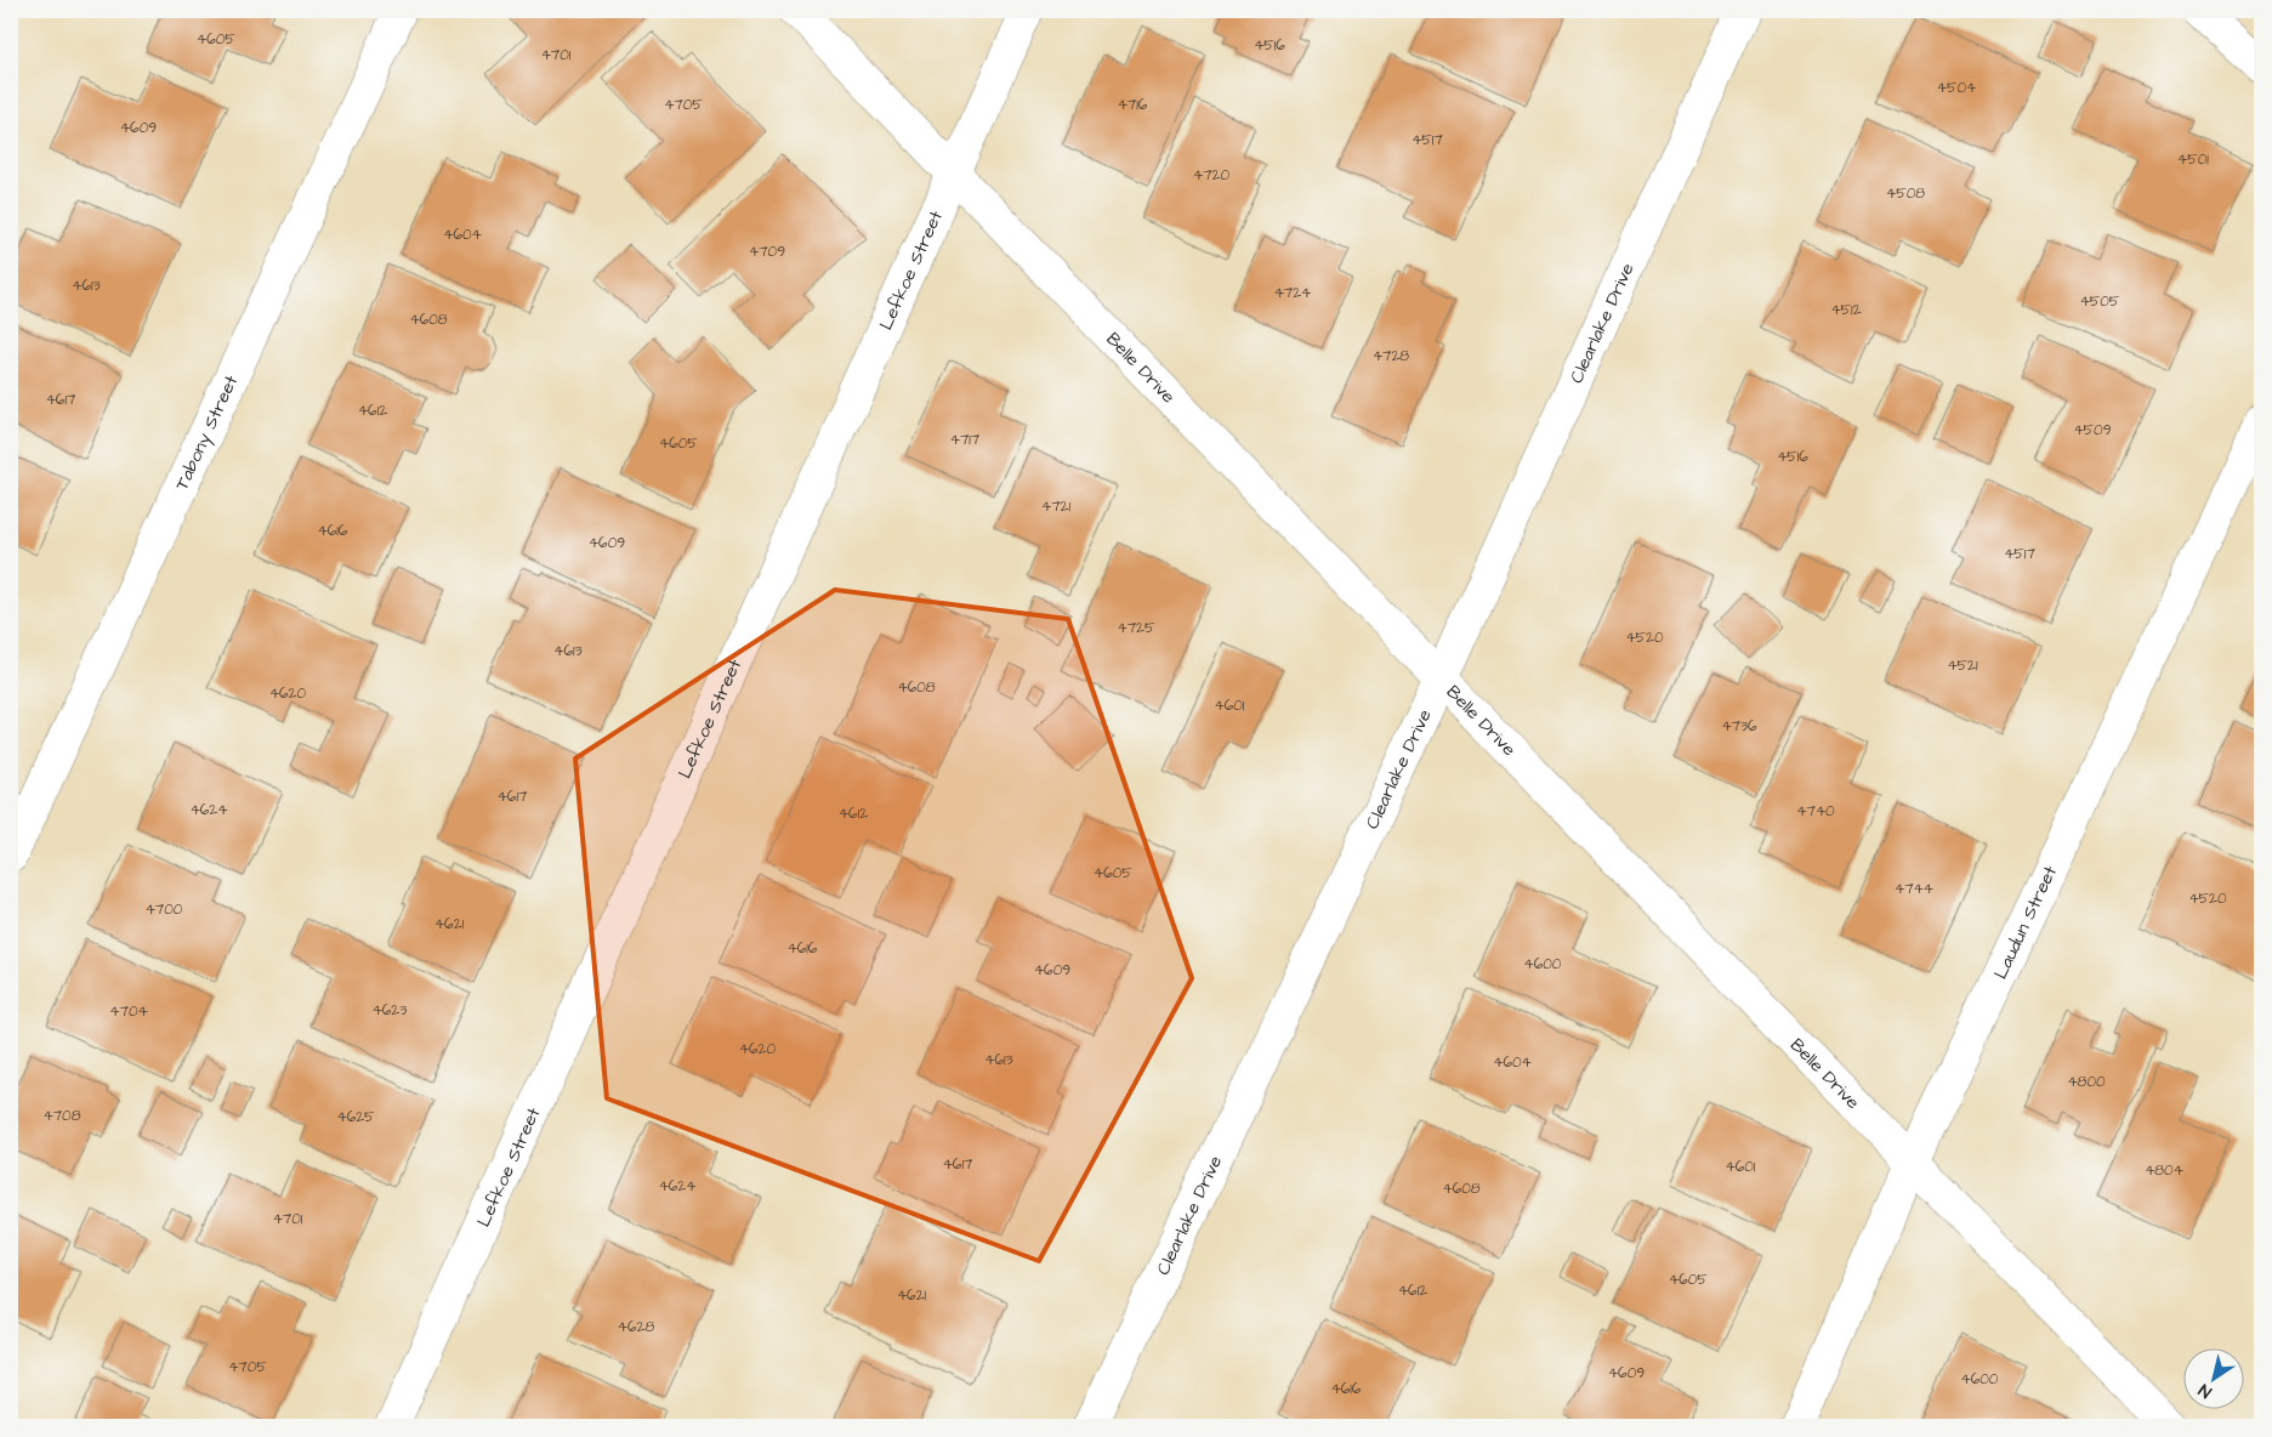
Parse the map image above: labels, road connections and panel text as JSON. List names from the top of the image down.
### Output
{
  "streets": {
    "street": [
      "Lefkoe Street",
      "Clearlake Drive",
      "Belle Drive",
      "Tabony Street",
      "Laudun Street"
    ]
  },
  "crossings": [
    ["Lefkoe Street", "Belle Drive"],
    ["Clearlake Drive", "Belle Drive"],
    ["Belle Drive", "Laudun Street"]
  ],
  "house_numbers": [
    "4605",
    "4516",
    "4701",
    "4504",
    "4705",
    "4716",
    "4609",
    "4517",
    "4501",
    "4720",
    "4508",
    "4604",
    "4709",
    "4613",
    "4724",
    "4505",
    "4512",
    "4608",
    "4728",
    "4617",
    "4612",
    "4509",
    "4717",
    "4605",
    "4516",
    "4721",
    "4616",
    "4609",
    "4517",
    "4725",
    "4520",
    "4613",
    "4521",
    "4608",
    "4620",
    "4601",
    "4736",
    "4617",
    "4624",
    "4740",
    "4612",
    "4605",
    "4744",
    "4520",
    "4700",
    "4621",
    "4616",
    "4600",
    "4609",
    "4623",
    "4704",
    "4620",
    "4613",
    "4604",
    "4800",
    "4708",
    "4625",
    "4617",
    "4601",
    "4804",
    "4624",
    "4608",
    "4701",
    "4605",
    "4612",
    "4621",
    "4628",
    "4705",
    "4609",
    "4600",
    "4616"
  ],
  "north": "bottom left"
}
